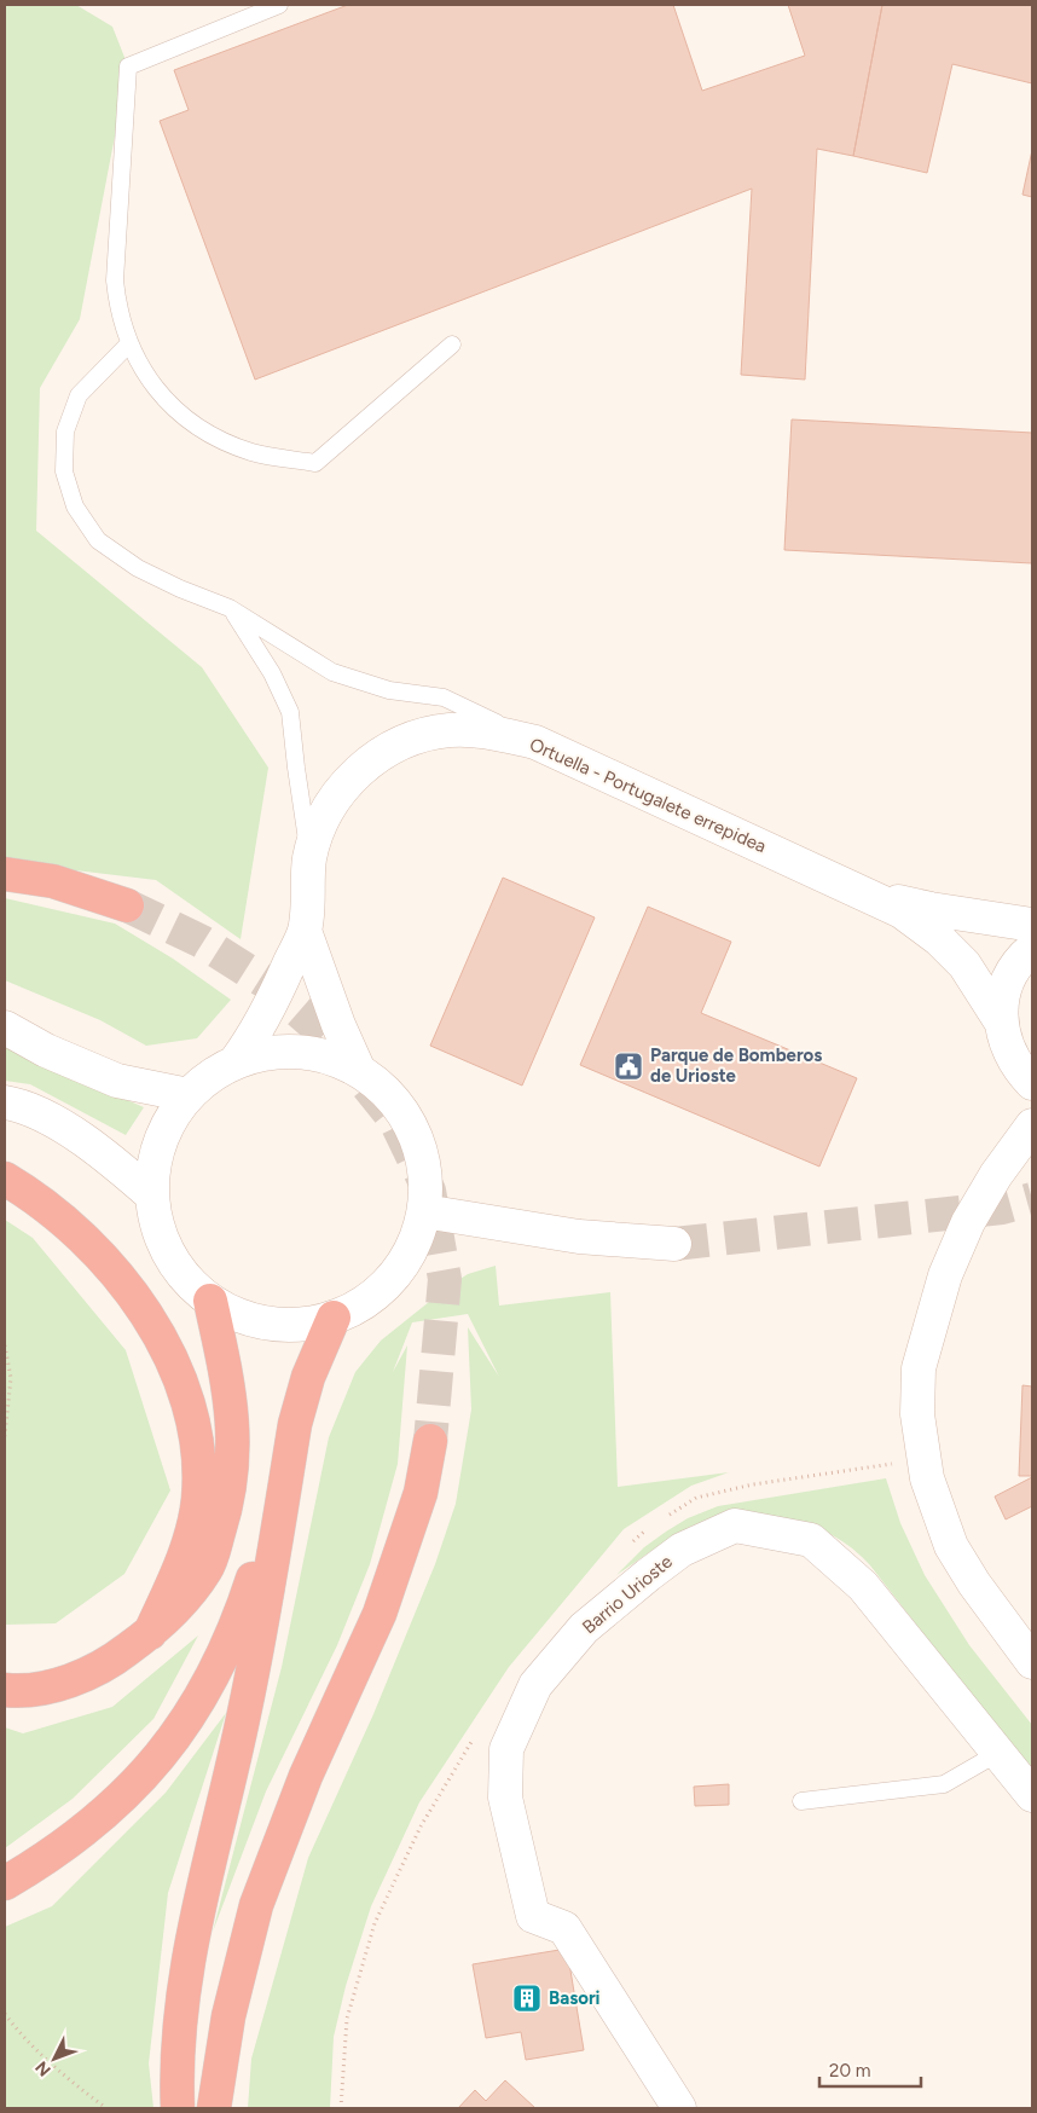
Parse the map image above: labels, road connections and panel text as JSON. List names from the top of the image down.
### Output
{
  "streets": {
    "street": ["Ortuella - Portugalete errepidea", "Barrio Urioste"]
  },
  "places": {
    "public building": ["Parque de Bomberos de Urioste"],
    "building": ["Basori"]
  },
  "scale_bar": "20 m",
  "north": "bottom left"
}
